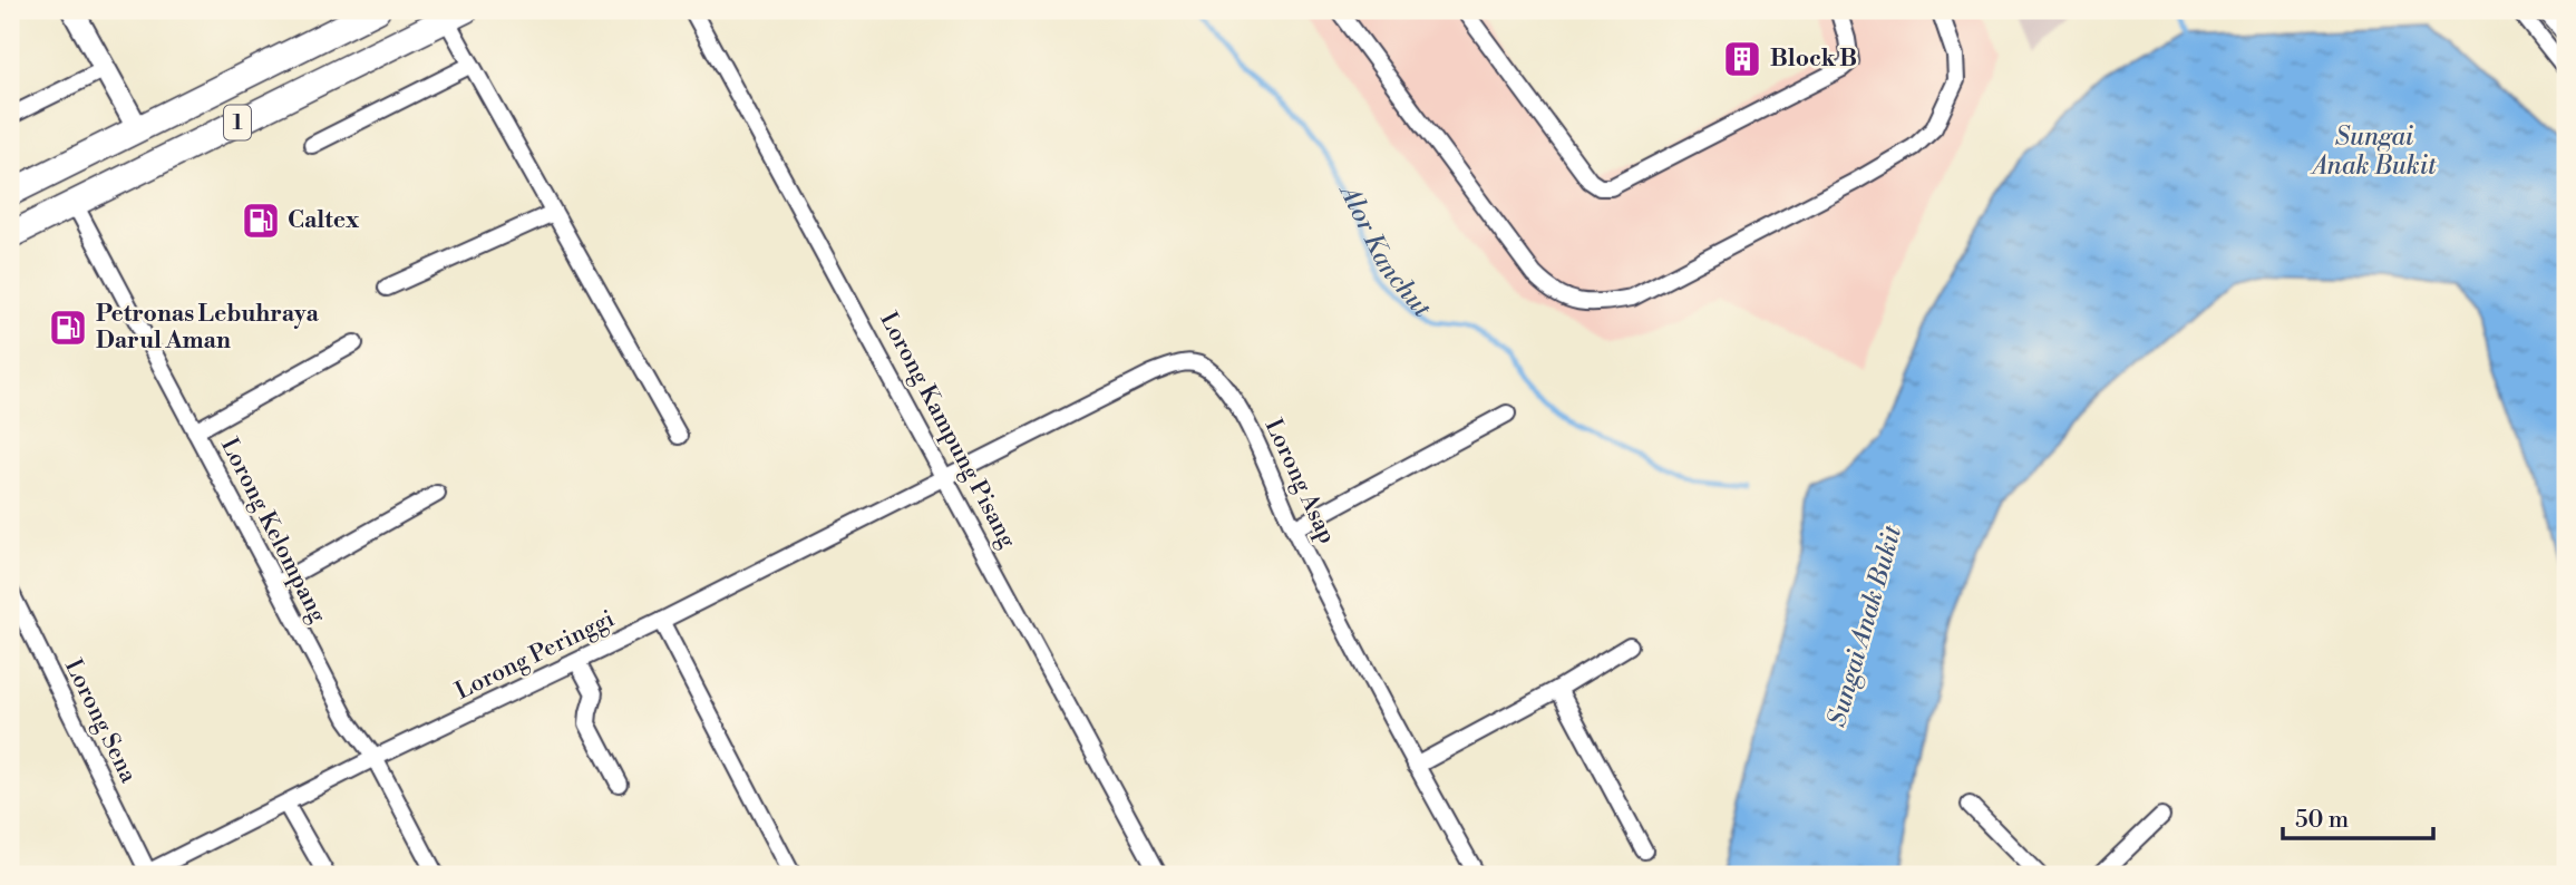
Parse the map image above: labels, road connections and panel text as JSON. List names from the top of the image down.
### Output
{
  "streets": {
    "main road": ["1"],
    "street": [
      "Lorong Kampung Pisang",
      "Lorong Asap",
      "Lorong Kelompang",
      "Lorong Peringgi",
      "Lorong Sena"
    ]
  },
  "crossings": [
    ["1", "Lorong Kelompang"],
    ["Lorong Kampung Pisang", "Lorong Asap"],
    ["Lorong Kampung Pisang", "Lorong Peringgi"],
    ["Lorong Asap", "Lorong Peringgi"],
    ["Lorong Kelompang", "Lorong Peringgi"],
    ["Lorong Peringgi", "Lorong Sena"]
  ],
  "water": ["Sungai Anak Bukit", "Alor Kanchut"],
  "places": {
    "building": ["Block B"],
    "fuel station": ["Caltex", "Petronas Lebuhraya Darul Aman"]
  },
  "scale_bar": "50 m"
}
